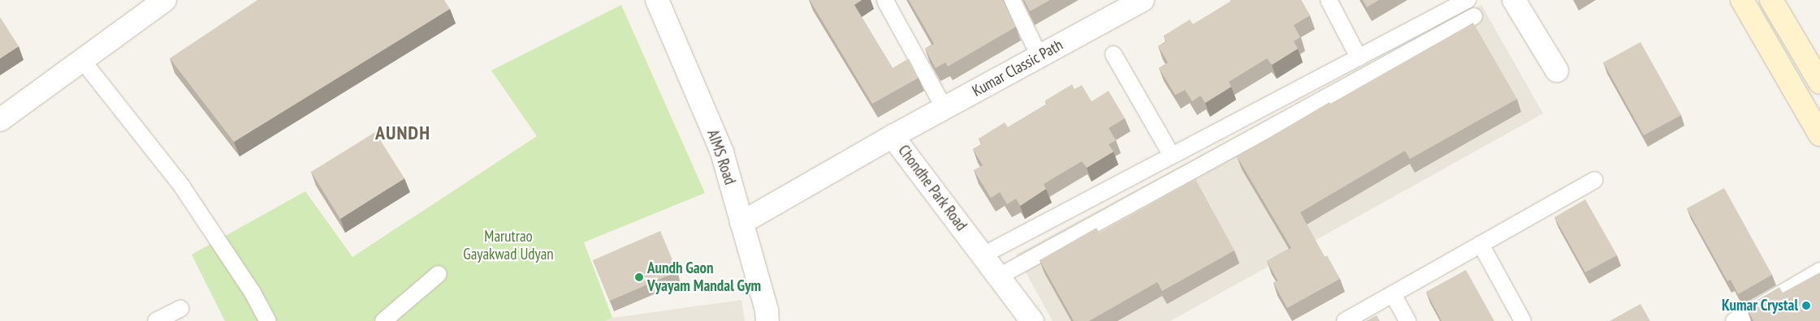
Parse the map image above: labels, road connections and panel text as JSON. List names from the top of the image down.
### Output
{
  "streets": {
    "street": ["Kumar Classic Path", "AIMS Road", "Chondhe Park Road"]
  },
  "crossings": [
    ["Kumar Classic Path", "Chondhe Park Road"],
    ["AIMS Road", "Chondhe Park Road"]
  ],
  "districts": ["AUNDH"],
  "parks": ["Marutrao Gayakwad Udyan"],
  "places": ["Aundh Gaon Vyayam Mandal Gym", "Kumar Crystal"]
}
